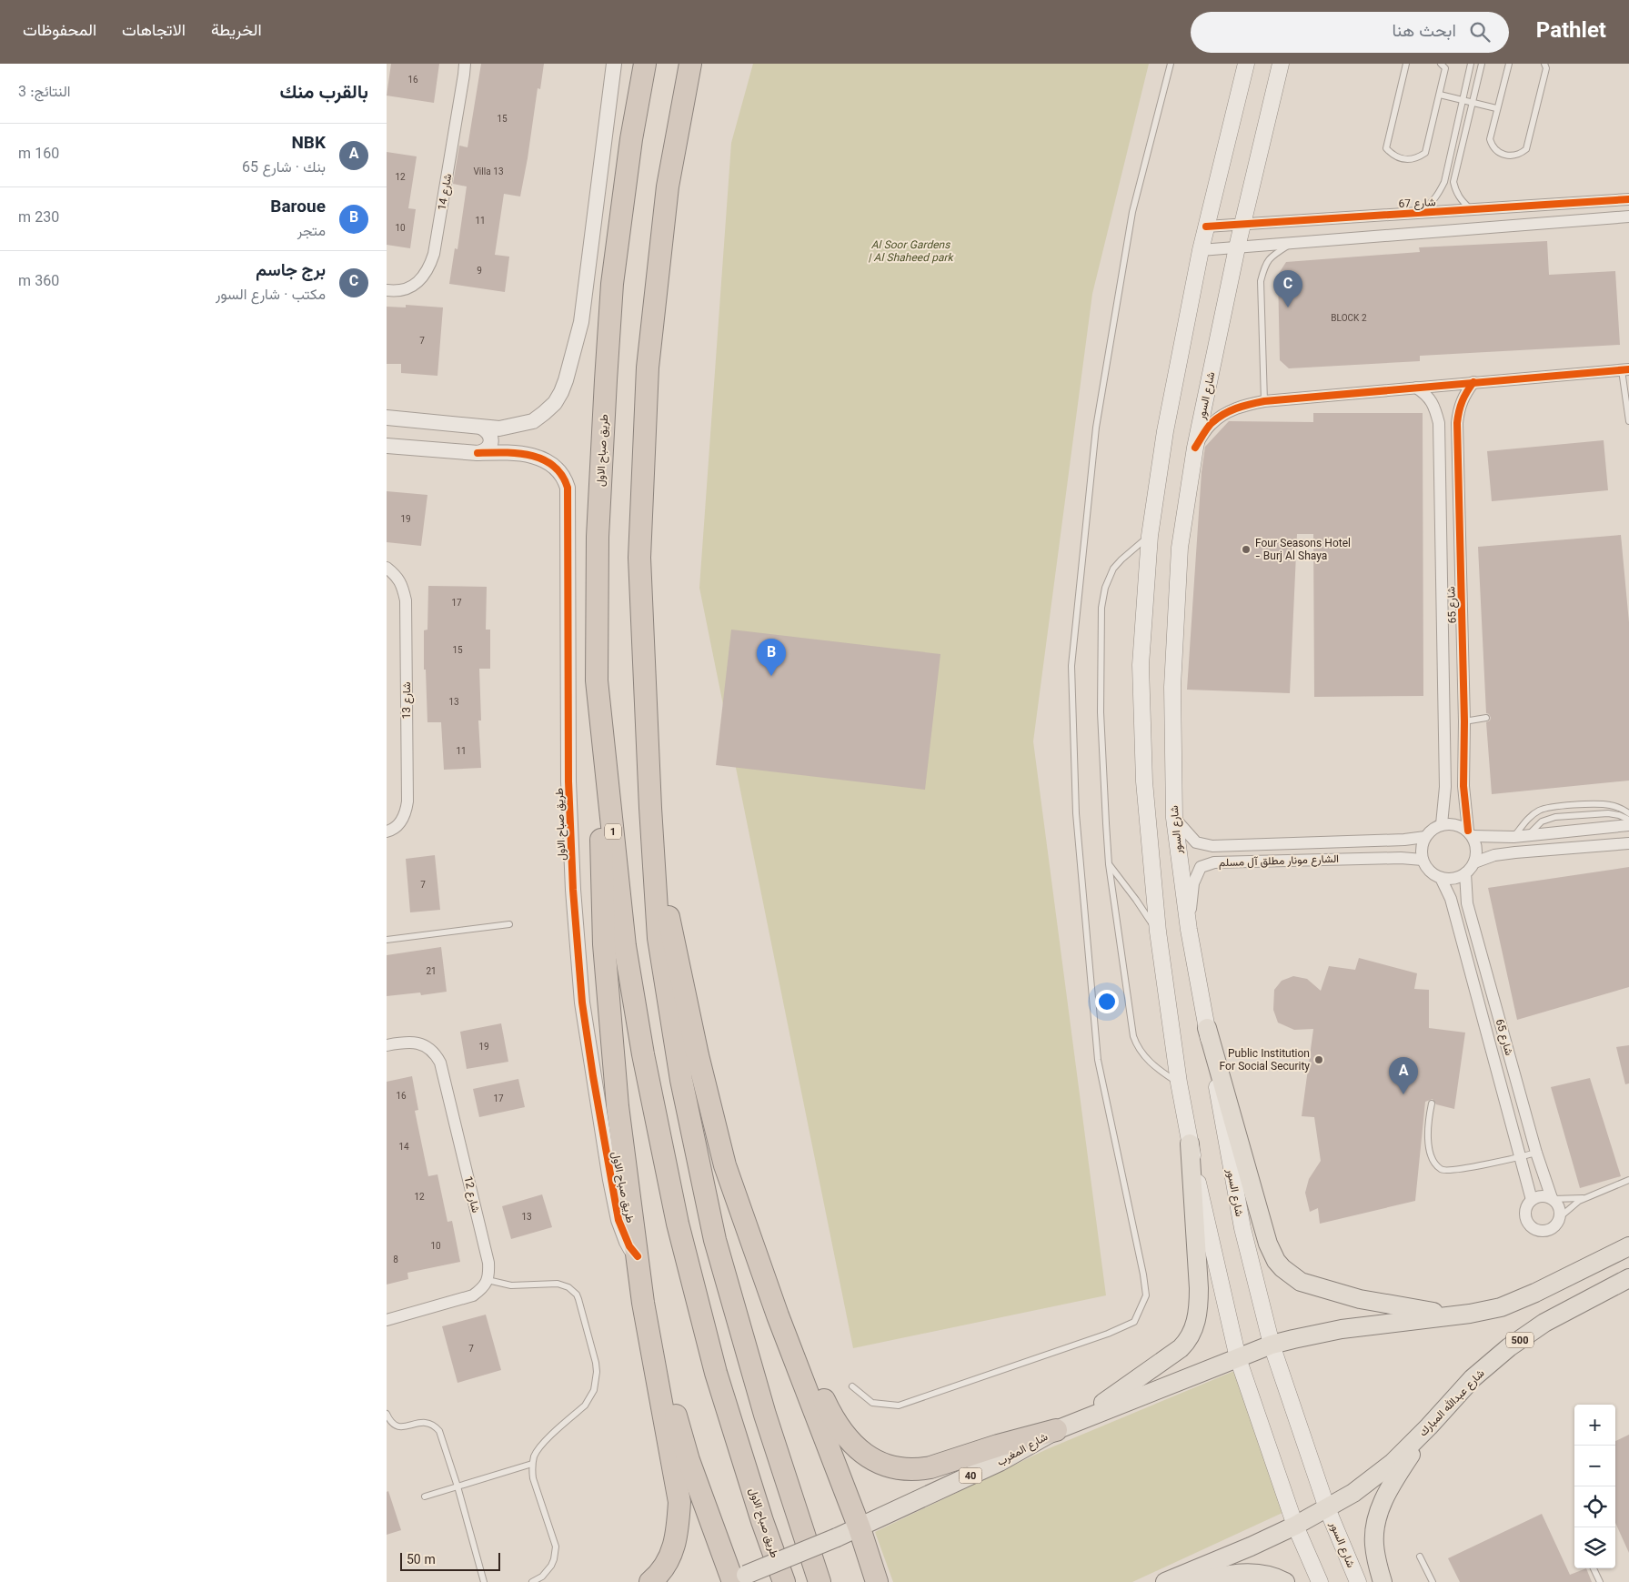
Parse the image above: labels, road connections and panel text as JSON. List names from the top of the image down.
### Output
{
  "streets": {
    "highway": ["طريق صباح الاول", "1"],
    "main road": [
      "شارع السور",
      "500",
      "شارع عبدالله المبارك",
      "شارع المغرب",
      "40"
    ],
    "street": [
      "شارع 14",
      "شارع 67",
      "شارع 65",
      "شارع 13",
      "الشارع مونار مطلق آل مسلم",
      "شارع 12"
    ]
  },
  "crossings": [
    ["شارع 67", "شارع السور"],
    ["شارع السور", "الشارع مونار مطلق آل مسلم"],
    ["شارع السور", "شارع عبدالله المبارك"],
    ["شارع السور", "شارع المغرب"],
    ["شارع 65", "الشارع مونار مطلق آل مسلم"]
  ],
  "parks": ["Al Soor Gardens | Al Shaheed park"],
  "places": ["Four Seasons Hotel - Burj Al Shaya", "Public Institution For Social Security"],
  "house_numbers": [
    "16",
    "15",
    "Villa 13",
    "12",
    "11",
    "10",
    "9",
    "BLOCK 2",
    "7",
    "19",
    "17",
    "15",
    "13",
    "11",
    "7",
    "21",
    "19",
    "16",
    "17",
    "14",
    "12",
    "13",
    "10",
    "8",
    "7"
  ],
  "scale_bar": "50 m",
  "page": {
    "header": "Pathlet",
    "search": "ابحث هنا",
    "nav": ["الخريطة", "الاتجاهات", "المحفوظات"],
    "heading": ["بالقرب منك", "النتائج: 3"],
    "list": [
      {
        "mark": "A",
        "name": "NBK",
        "note": "بنك · شارع 65",
        "value": "160 m"
      },
      {
        "mark": "B",
        "name": "Baroue",
        "note": "متجر",
        "value": "230 m"
      },
      {
        "mark": "C",
        "name": "برج جاسم",
        "note": "مكتب · شارع السور",
        "value": "360 m"
      }
    ],
    "pins": ["C", "B", "A"],
    "map_buttons": ["+", "−"],
    "scale": "50 m"
  }
}
